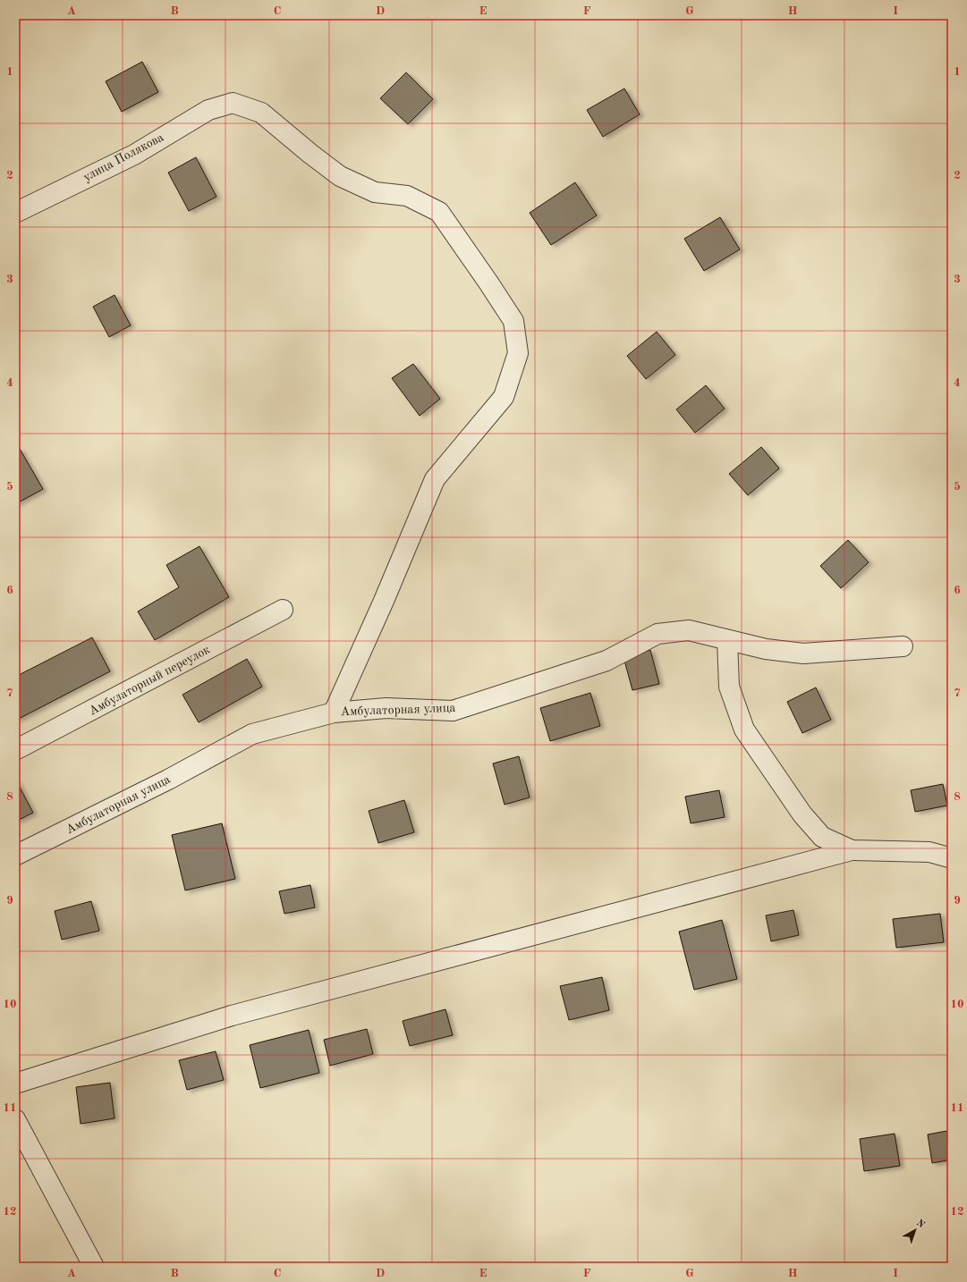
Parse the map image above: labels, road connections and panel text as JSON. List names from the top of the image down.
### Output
{
  "streets": {
    "street": ["улица Полякова", "Амбулаторный переулок", "Амбулаторная улица"]
  },
  "crossings": [
    ["улица Полякова", "Амбулаторная улица"]
  ],
  "north": "top right",
  "grid": {
    "columns": [
      "A",
      "B",
      "C",
      "D",
      "E",
      "F",
      "G",
      "H",
      "I"
    ],
    "rows": [
      "1",
      "2",
      "3",
      "4",
      "5",
      "6",
      "7",
      "8",
      "9",
      "10",
      "11",
      "12"
    ]
  }
}
